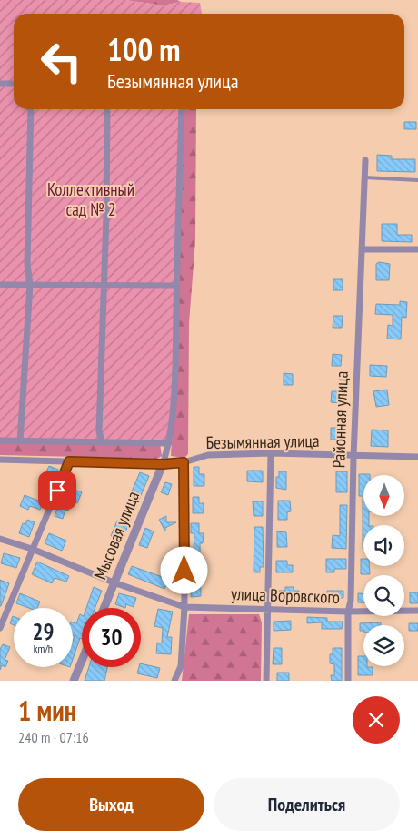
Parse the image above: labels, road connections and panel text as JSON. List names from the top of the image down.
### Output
{
  "streets": {
    "street": [
      "Районная улица",
      "Безымянная улица",
      "Мысовая улица",
      "улица Воровского"
    ]
  },
  "crossings": [
    ["Районная улица", "Безымянная улица"],
    ["Районная улица", "улица Воровского"],
    ["Безымянная улица", "Мысовая улица"],
    ["Мысовая улица", "улица Воровского"]
  ],
  "parks": ["Коллективный сад № 2"],
  "north": "bottom",
  "page": {
    "turn": ["100 m", "Безымянная улица"],
    "speed": "29 km/h",
    "limit": "30",
    "heading": ["1 мин", "240 m · 07:16"],
    "buttons": ["Выход", "Поделиться"]
  }
}
